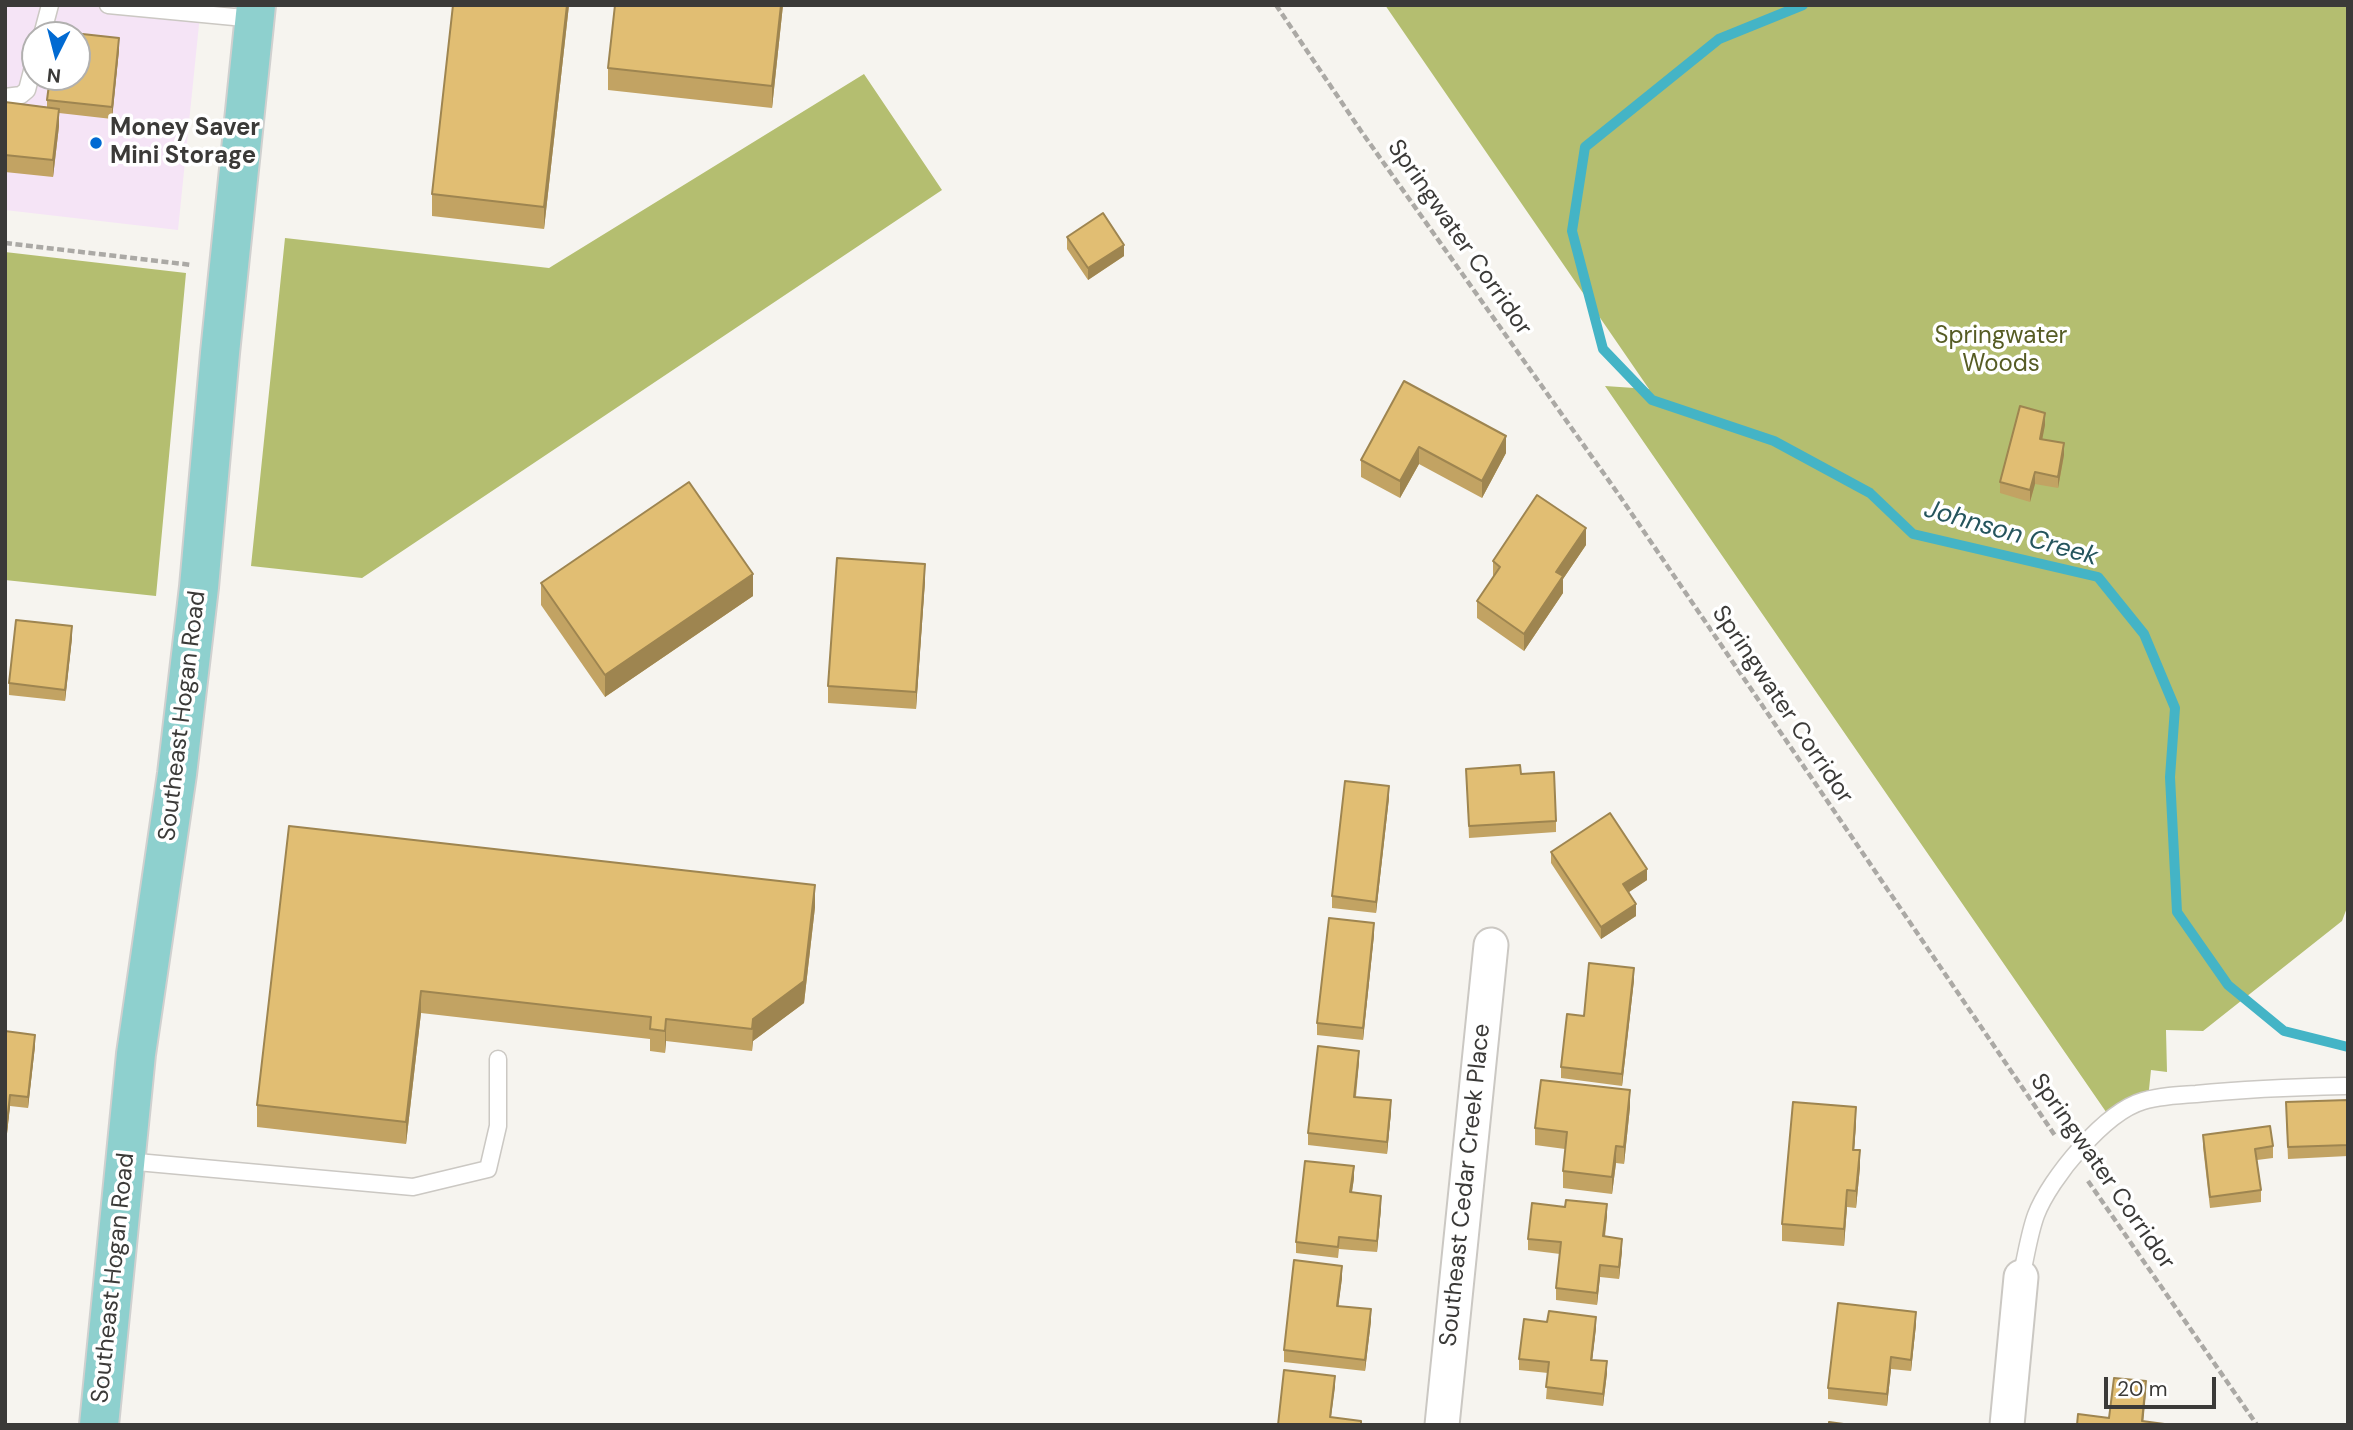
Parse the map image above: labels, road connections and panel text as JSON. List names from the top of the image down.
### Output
{
  "streets": {
    "main road": ["Southeast Hogan Road"],
    "street": ["Southeast Cedar Creek Place"],
    "path": ["Springwater Corridor"]
  },
  "water": ["Johnson Creek"],
  "parks": ["Springwater Woods"],
  "places": ["Money Saver Mini Storage"],
  "scale_bar": "20 m",
  "north": "bottom"
}
